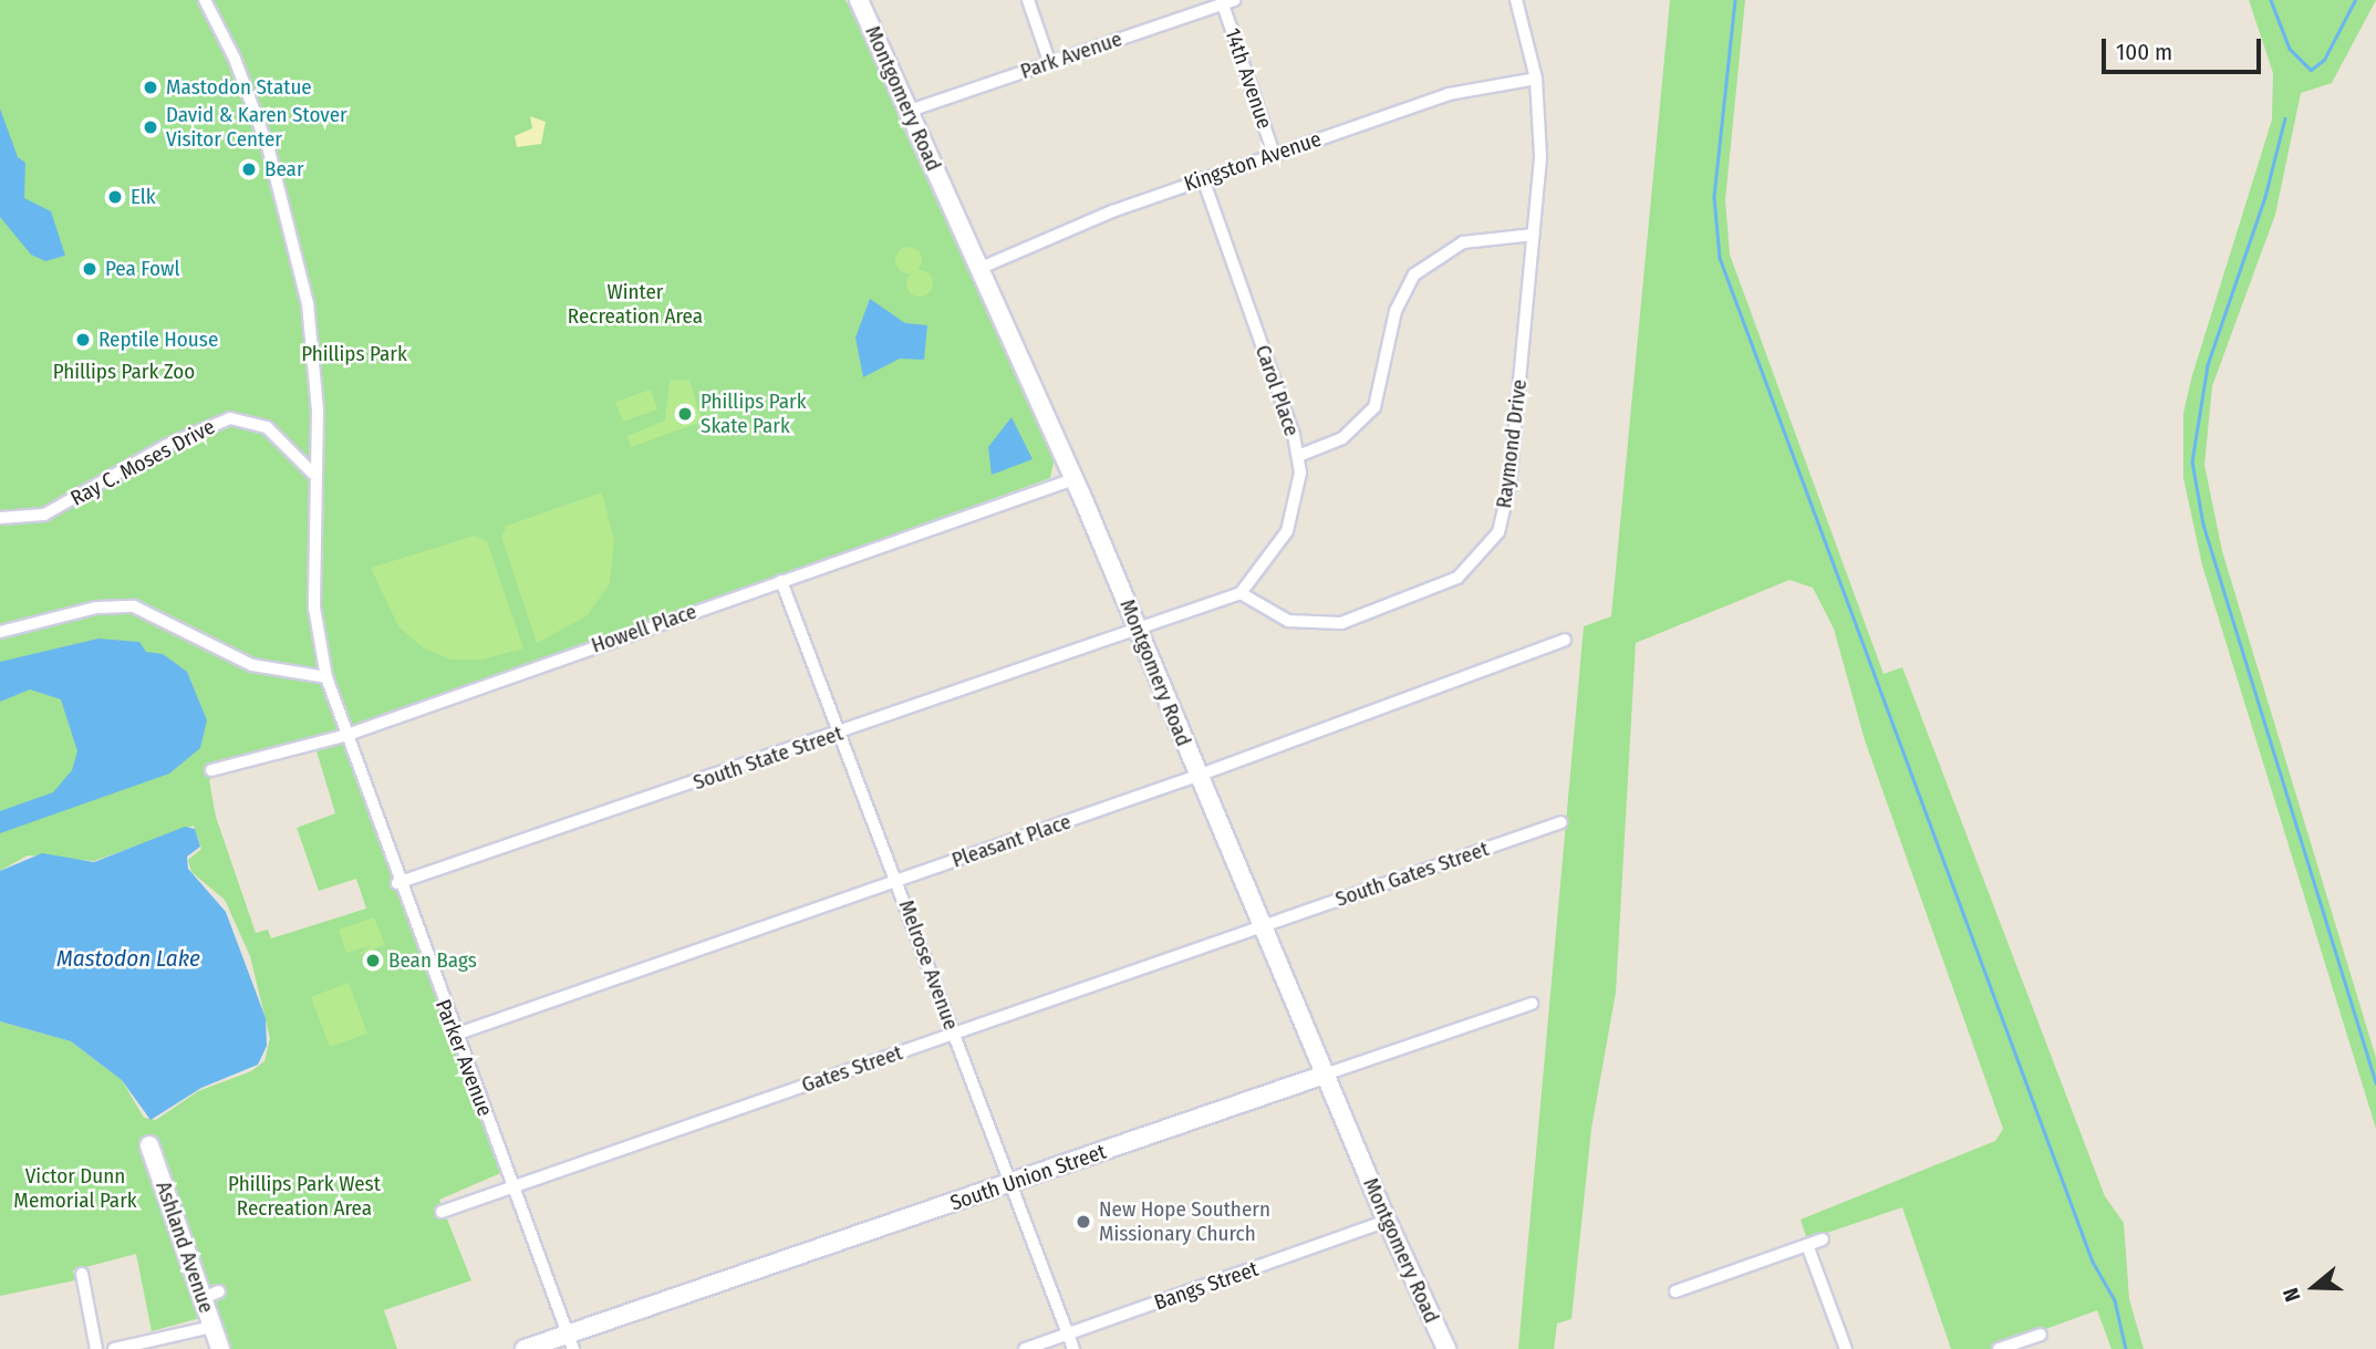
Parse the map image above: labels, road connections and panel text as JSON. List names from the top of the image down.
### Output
{
  "streets": {
    "street": [
      "Park Avenue",
      "14th Avenue",
      "Montgomery Road",
      "Kingston Avenue",
      "Carol Place",
      "Raymond Drive",
      "Ray C. Moses Drive",
      "Howell Place",
      "South State Street",
      "Pleasant Place",
      "South Gates Street",
      "Melrose Avenue",
      "Parker Avenue",
      "Gates Street",
      "South Union Street",
      "Ashland Avenue",
      "Bangs Street"
    ]
  },
  "crossings": [
    ["Park Avenue", "14th Avenue"],
    ["Park Avenue", "Montgomery Road"],
    ["14th Avenue", "Kingston Avenue"],
    ["Montgomery Road", "Kingston Avenue"],
    ["Montgomery Road", "Howell Place"],
    ["Montgomery Road", "South State Street"],
    ["Montgomery Road", "Pleasant Place"],
    ["Montgomery Road", "South Gates Street"],
    ["Montgomery Road", "Gates Street"],
    ["Montgomery Road", "South Union Street"],
    ["Montgomery Road", "Bangs Street"],
    ["Kingston Avenue", "Carol Place"],
    ["Kingston Avenue", "Raymond Drive"],
    ["Carol Place", "Raymond Drive"],
    ["Howell Place", "Melrose Avenue"],
    ["Howell Place", "Parker Avenue"],
    ["South State Street", "Melrose Avenue"],
    ["South State Street", "Parker Avenue"],
    ["Pleasant Place", "Melrose Avenue"],
    ["Pleasant Place", "Parker Avenue"],
    ["South Gates Street", "Gates Street"],
    ["Melrose Avenue", "Gates Street"],
    ["Melrose Avenue", "South Union Street"],
    ["Melrose Avenue", "Bangs Street"],
    ["Parker Avenue", "Gates Street"],
    ["Parker Avenue", "South Union Street"]
  ],
  "water": ["Mastodon Lake"],
  "parks": [
    "Winter Recreation Area",
    "Phillips Park",
    "Phillips Park Zoo",
    "Victor Dunn Memorial Park",
    "Phillips Park West Recreation Area"
  ],
  "places": [
    "Mastodon Statue",
    "David & Karen Stover Visitor Center",
    "Bear",
    "Elk",
    "Pea Fowl",
    "Reptile House",
    "Phillips Park Skate Park",
    "Bean Bags",
    "New Hope Southern Missionary Church"
  ],
  "scale_bar": "100 m",
  "north": "left"
}
